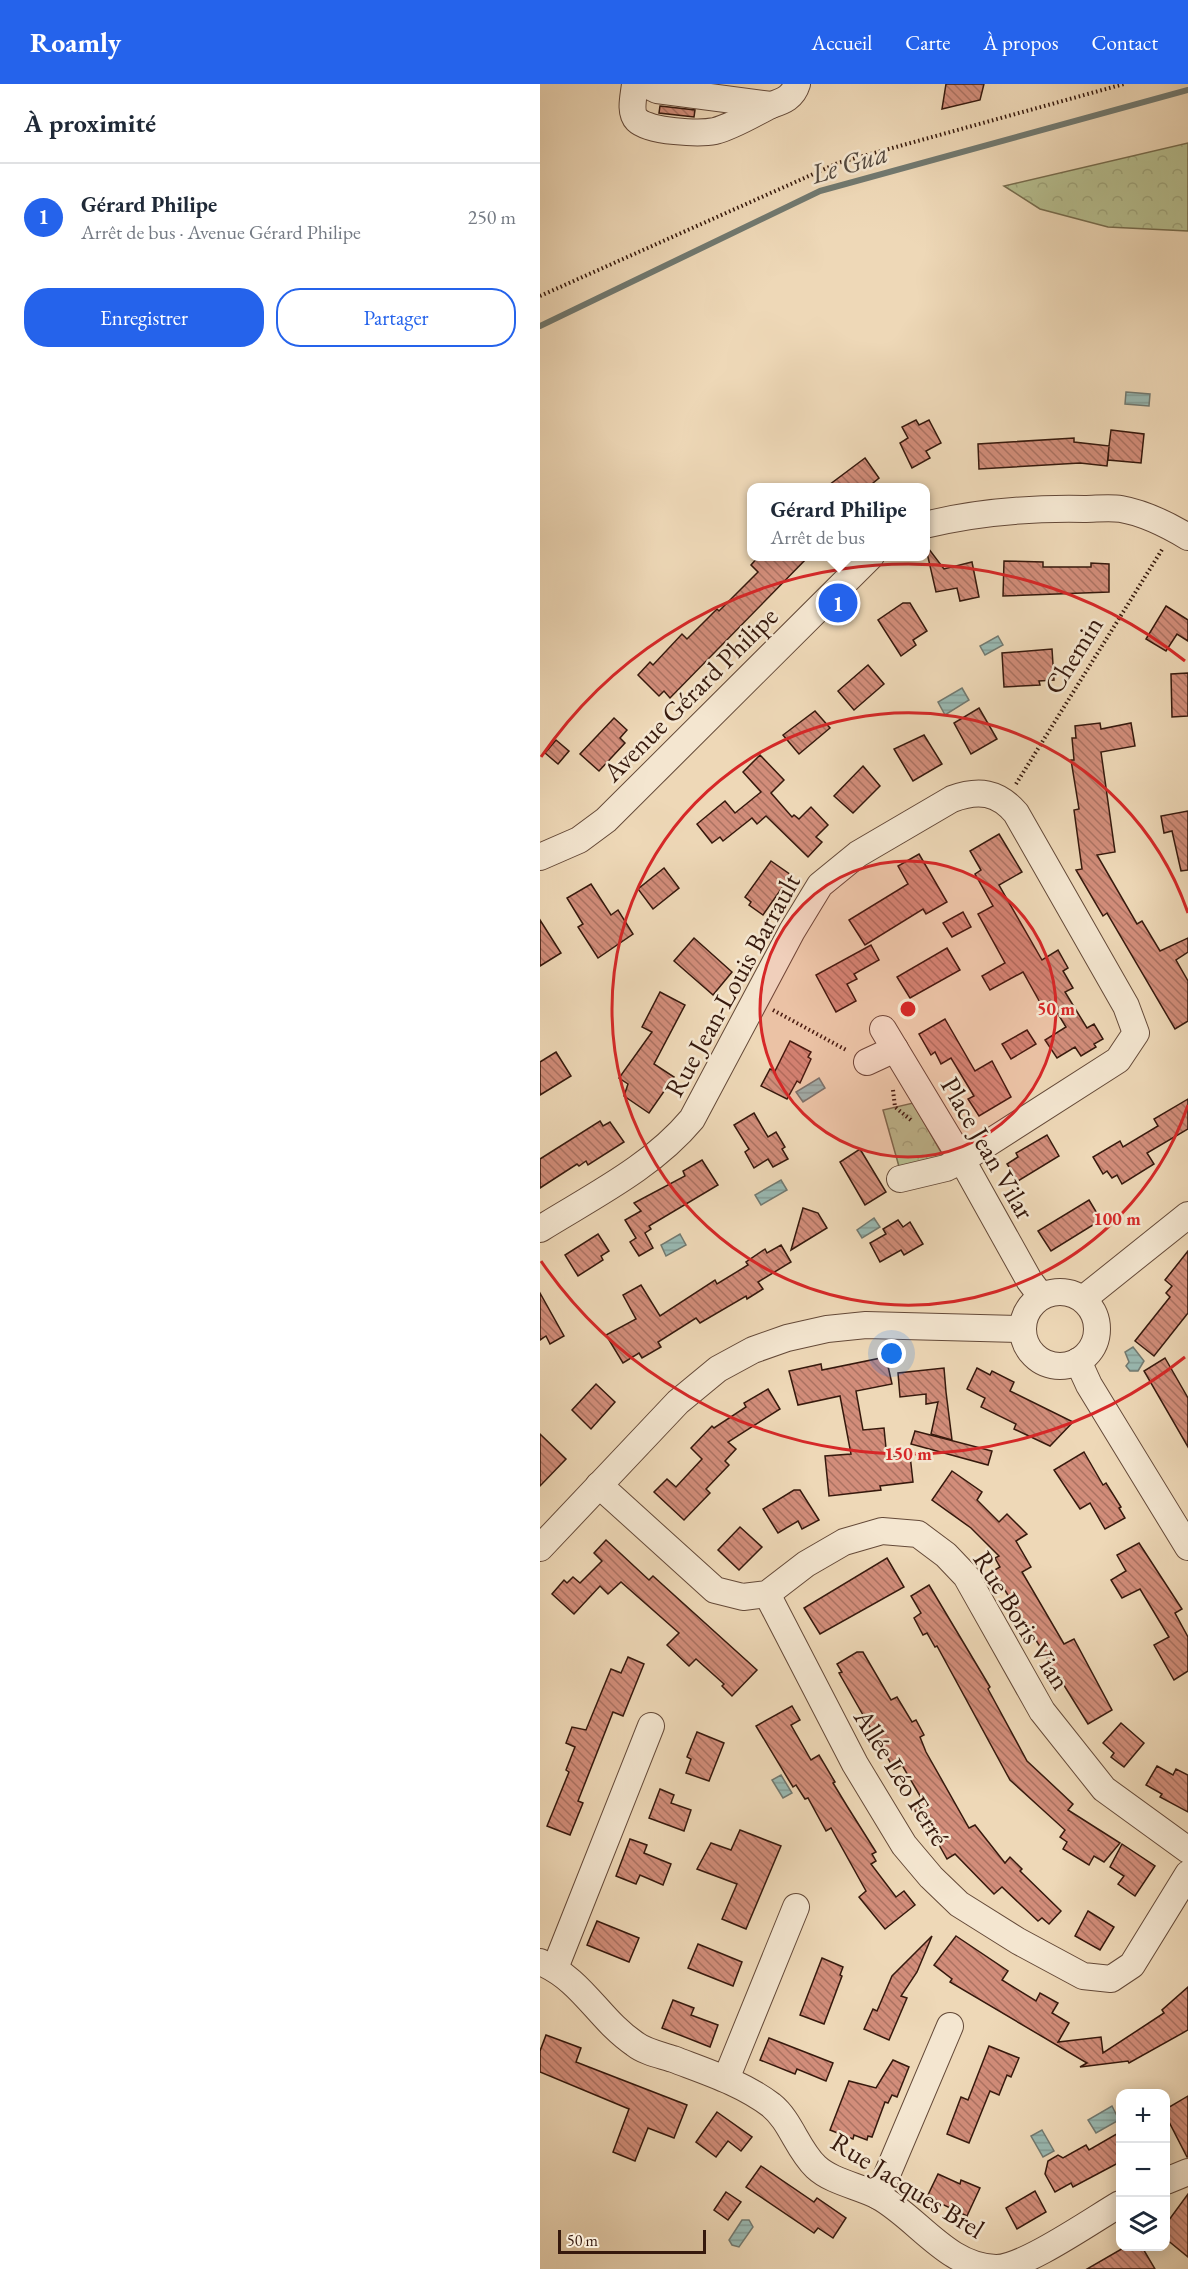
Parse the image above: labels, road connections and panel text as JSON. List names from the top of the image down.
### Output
{
  "streets": {
    "street": [
      "Avenue Gérard Philipe",
      "Rue Jean-Louis Barrault",
      "Place Jean Vilar",
      "Rue Boris Vian",
      "Allée Léo Ferré",
      "Rue Jacques Brel"
    ],
    "path": ["Chemin"]
  },
  "crossings": [
    ["Chemin", "Rue Jean-Louis Barrault"],
    ["Rue Boris Vian", "Allée Léo Ferré"]
  ],
  "water": ["Le Gua"],
  "scale_bar": "50 m",
  "page": {
    "header": "Roamly",
    "nav": [
      "Accueil",
      "Carte",
      "À propos",
      "Contact"
    ],
    "heading": "À proximité",
    "list": [
      {
        "mark": "1",
        "name": "Gérard Philipe",
        "note": "Arrêt de bus · Avenue Gérard Philipe",
        "value": "250 m"
      }
    ],
    "buttons": ["Enregistrer", "Partager"],
    "popup": ["Gérard Philipe", "Arrêt de bus"],
    "pins": "1",
    "map_buttons": ["+", "−"],
    "scale": "50 m"
  },
  "rings": ["50 m", "100 m", "150 m"]
}
